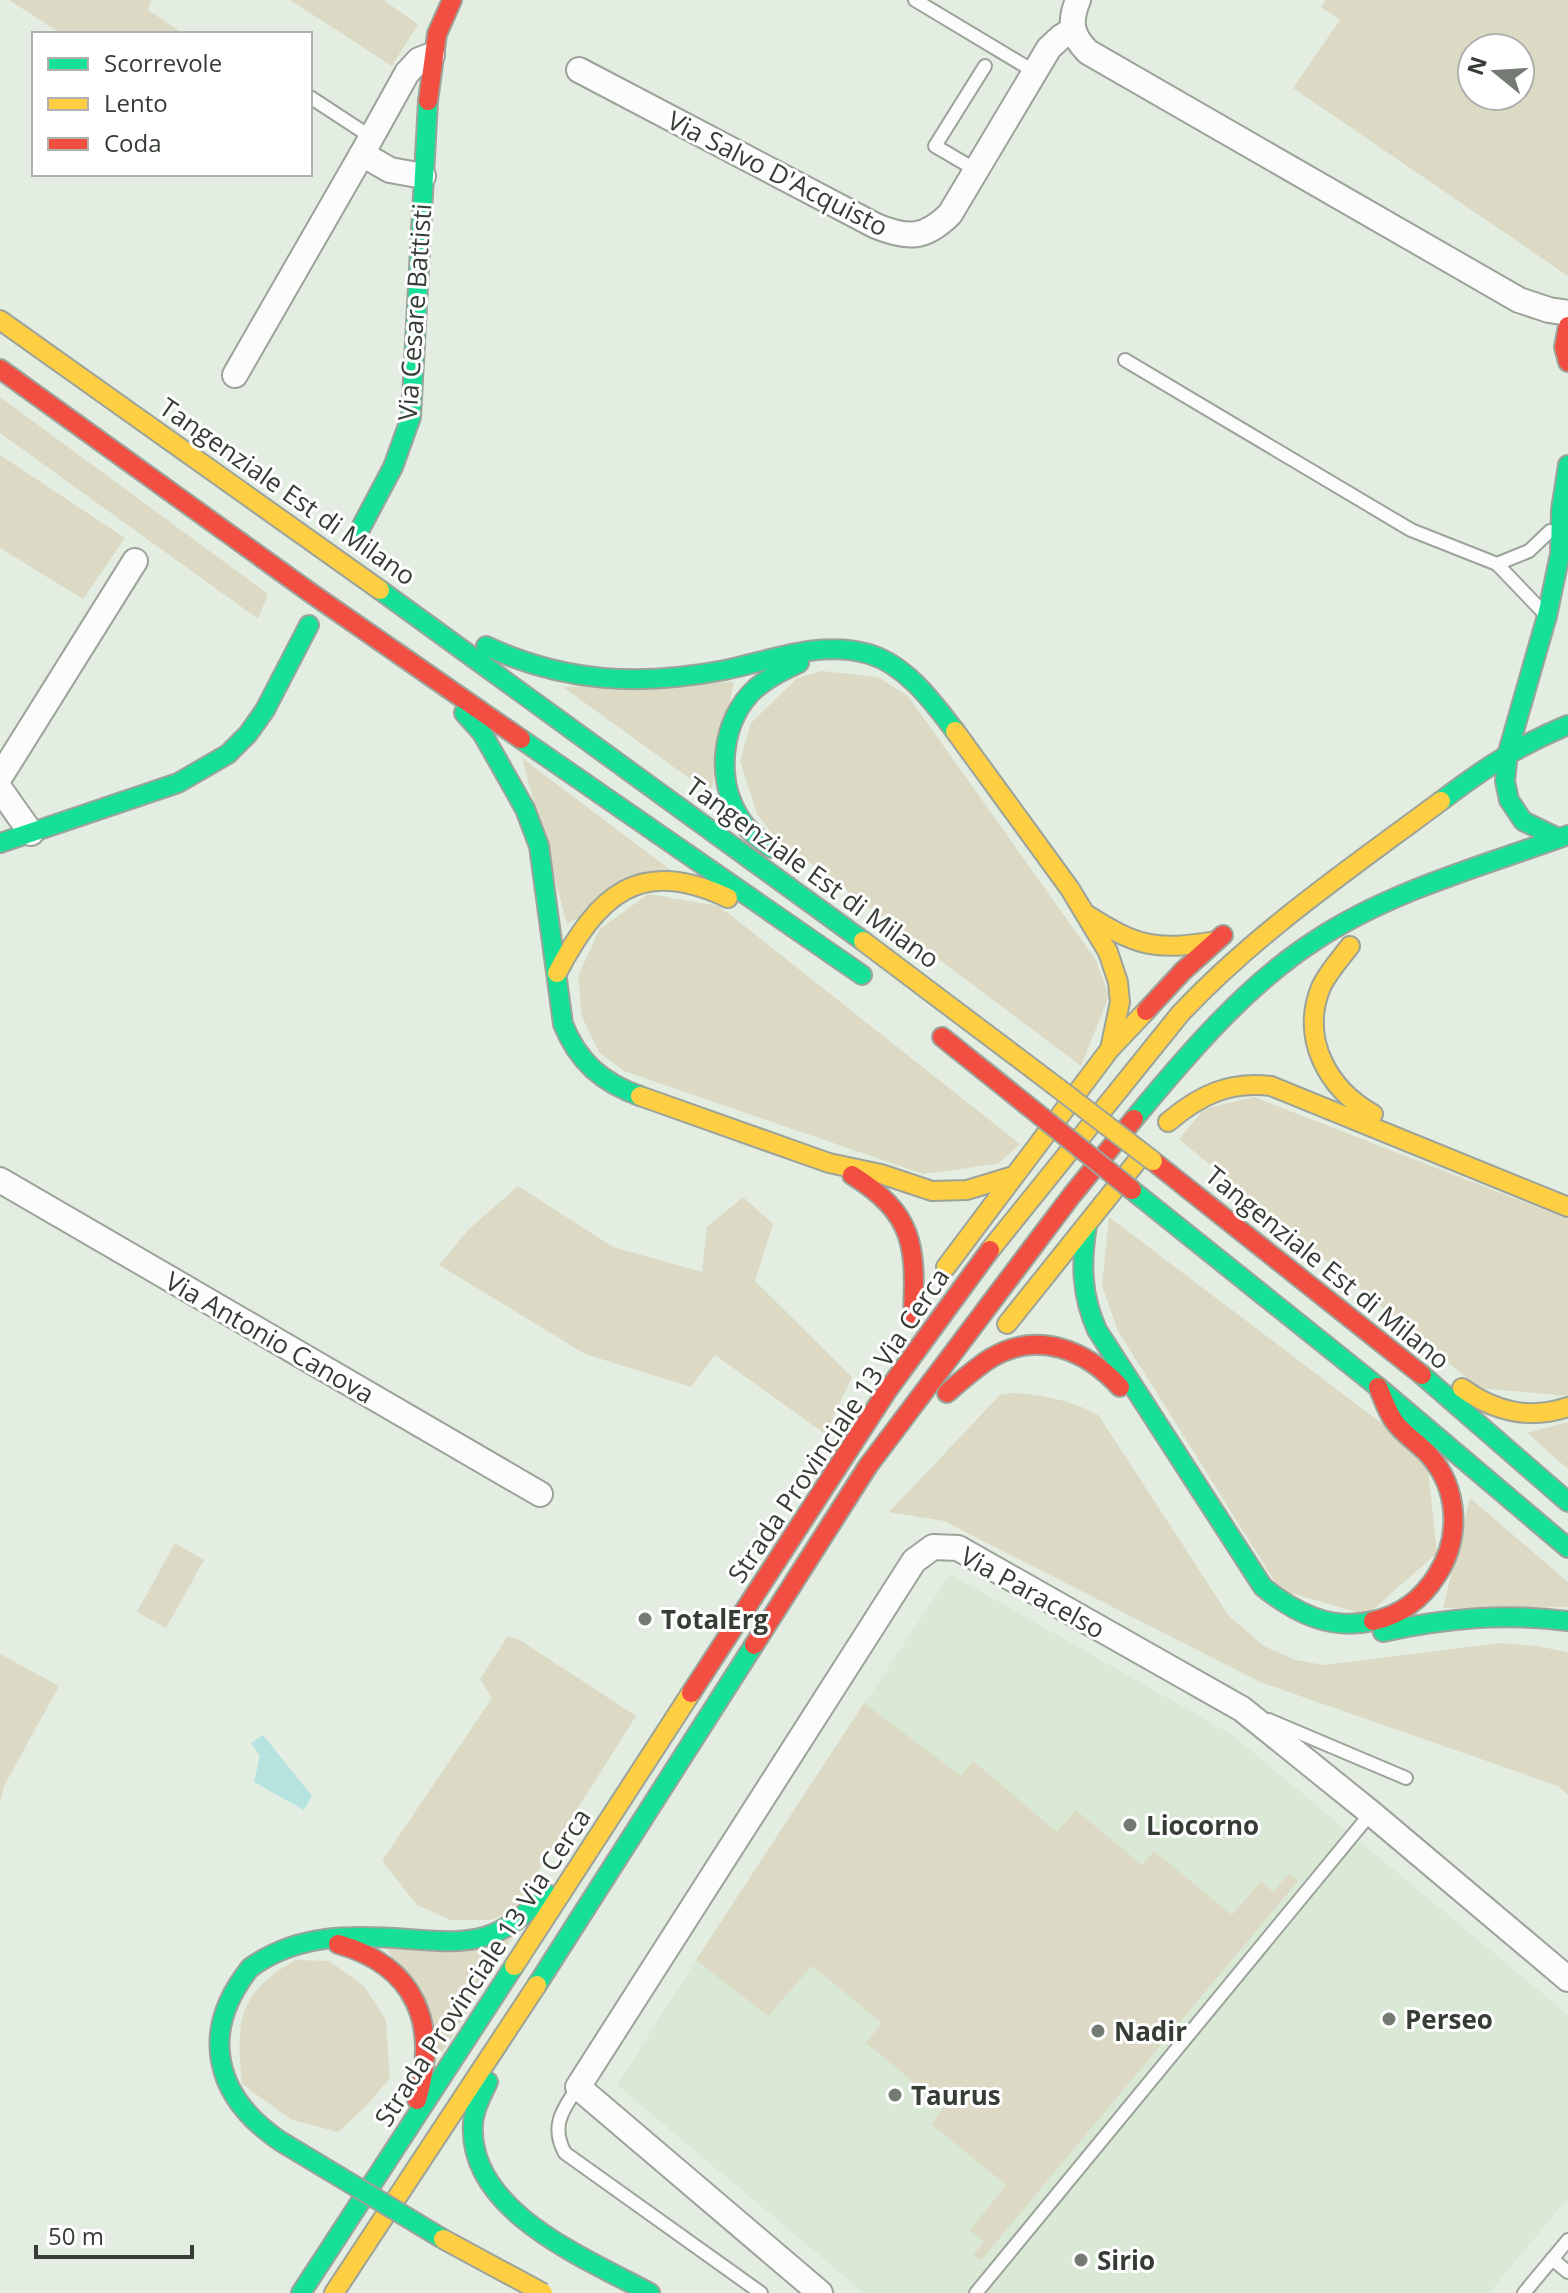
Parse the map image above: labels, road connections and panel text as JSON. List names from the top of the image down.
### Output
{
  "streets": {
    "main road": ["Via Cesare Battisti", "Tangenziale Est di Milano", "Strada Provinciale 13 Via Cerca"],
    "street": ["Via Salvo D'Acquisto", "Via Antonio Canova", "Via Paracelso"]
  },
  "places": [
    "TotalErg",
    "Liocorno",
    "Perseo",
    "Nadir",
    "Taurus",
    "Sirio"
  ],
  "legend": ["Scorrevole", "Lento", "Coda"],
  "scale_bar": "50 m",
  "north": "left"
}
